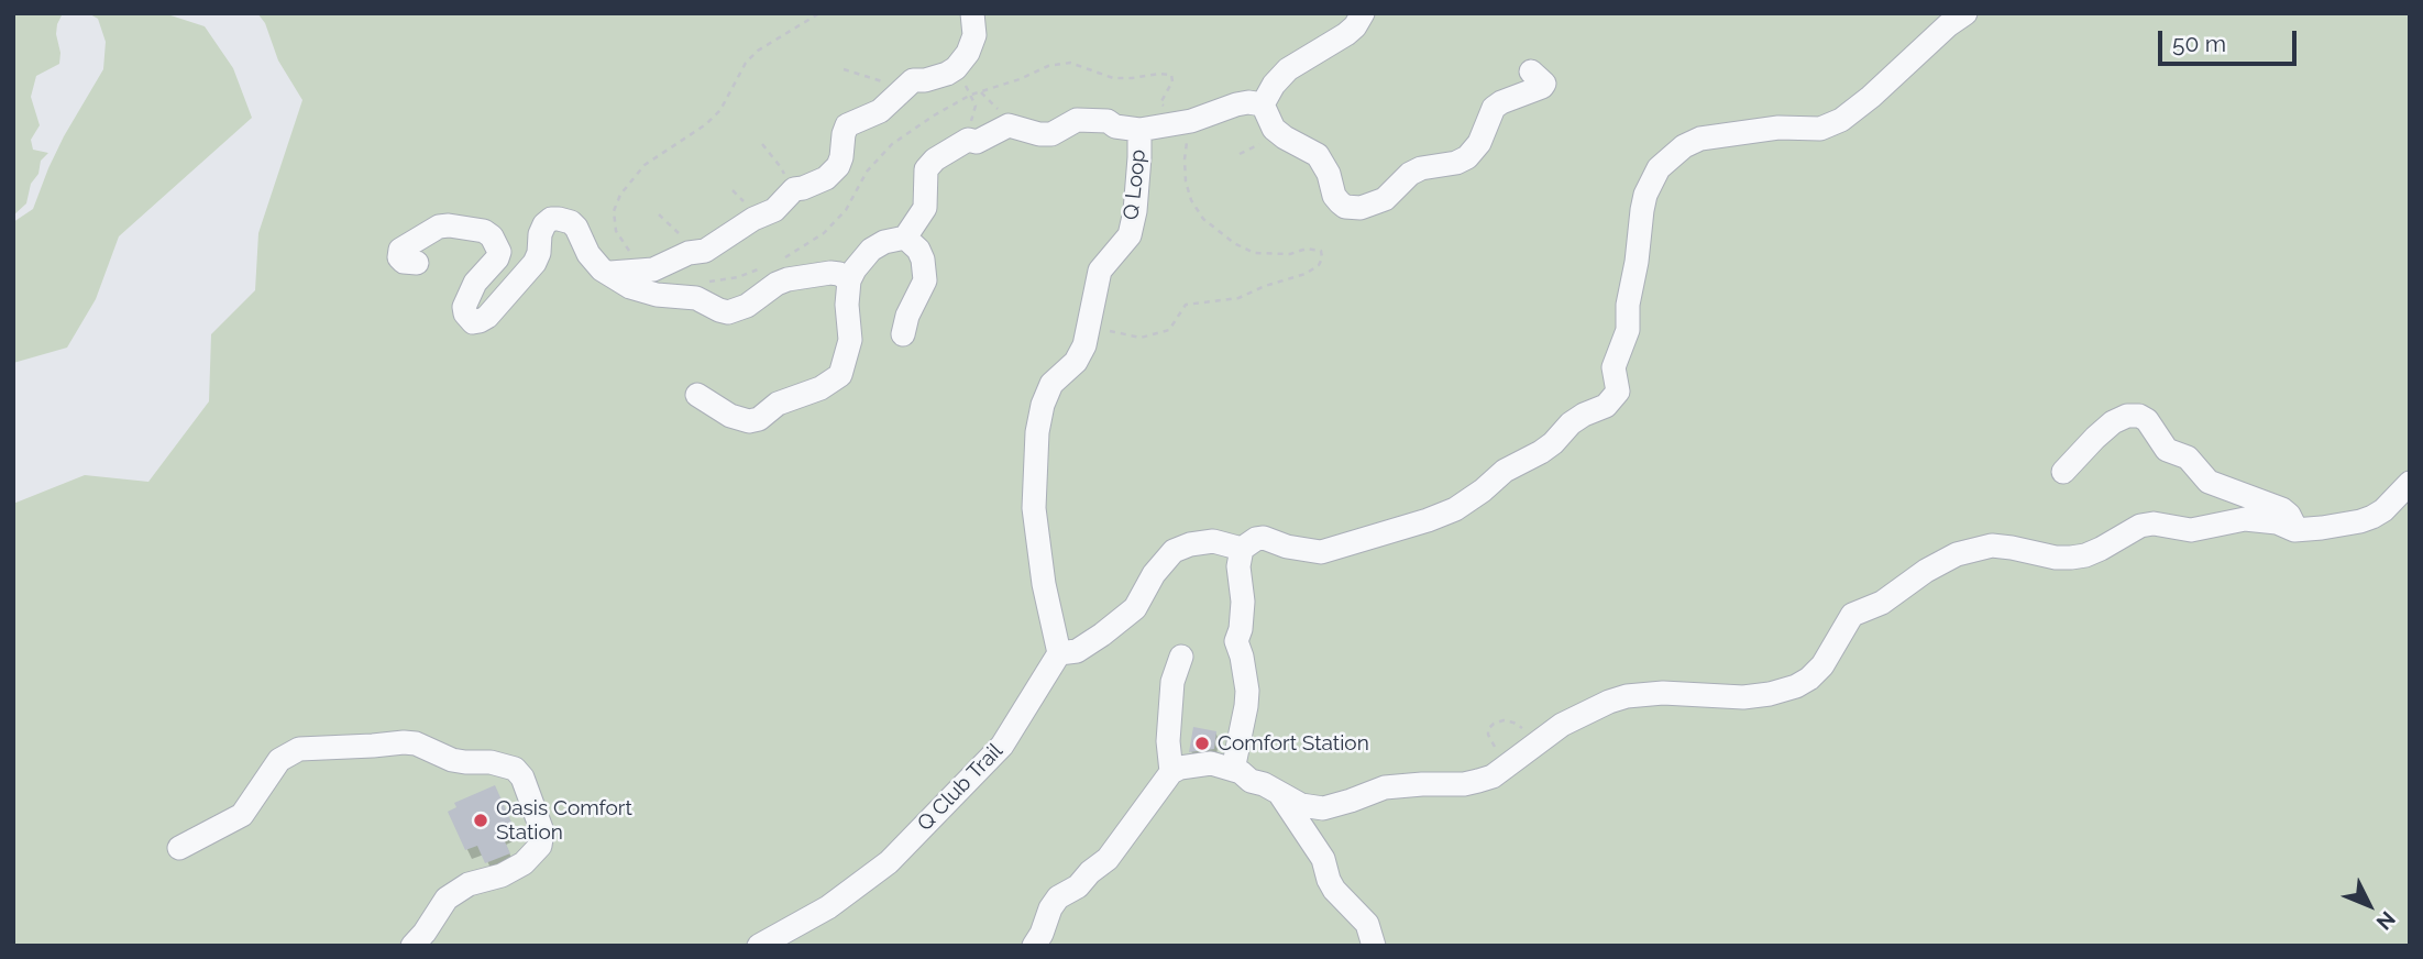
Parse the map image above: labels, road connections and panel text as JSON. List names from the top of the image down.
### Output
{
  "streets": {
    "lane": ["Q Loop", "Q Club Trail"]
  },
  "crossings": [
    ["Q Loop", "Q Club Trail"]
  ],
  "places": ["Comfort Station", "Oasis Comfort Station"],
  "scale_bar": "50 m",
  "north": "bottom right"
}
